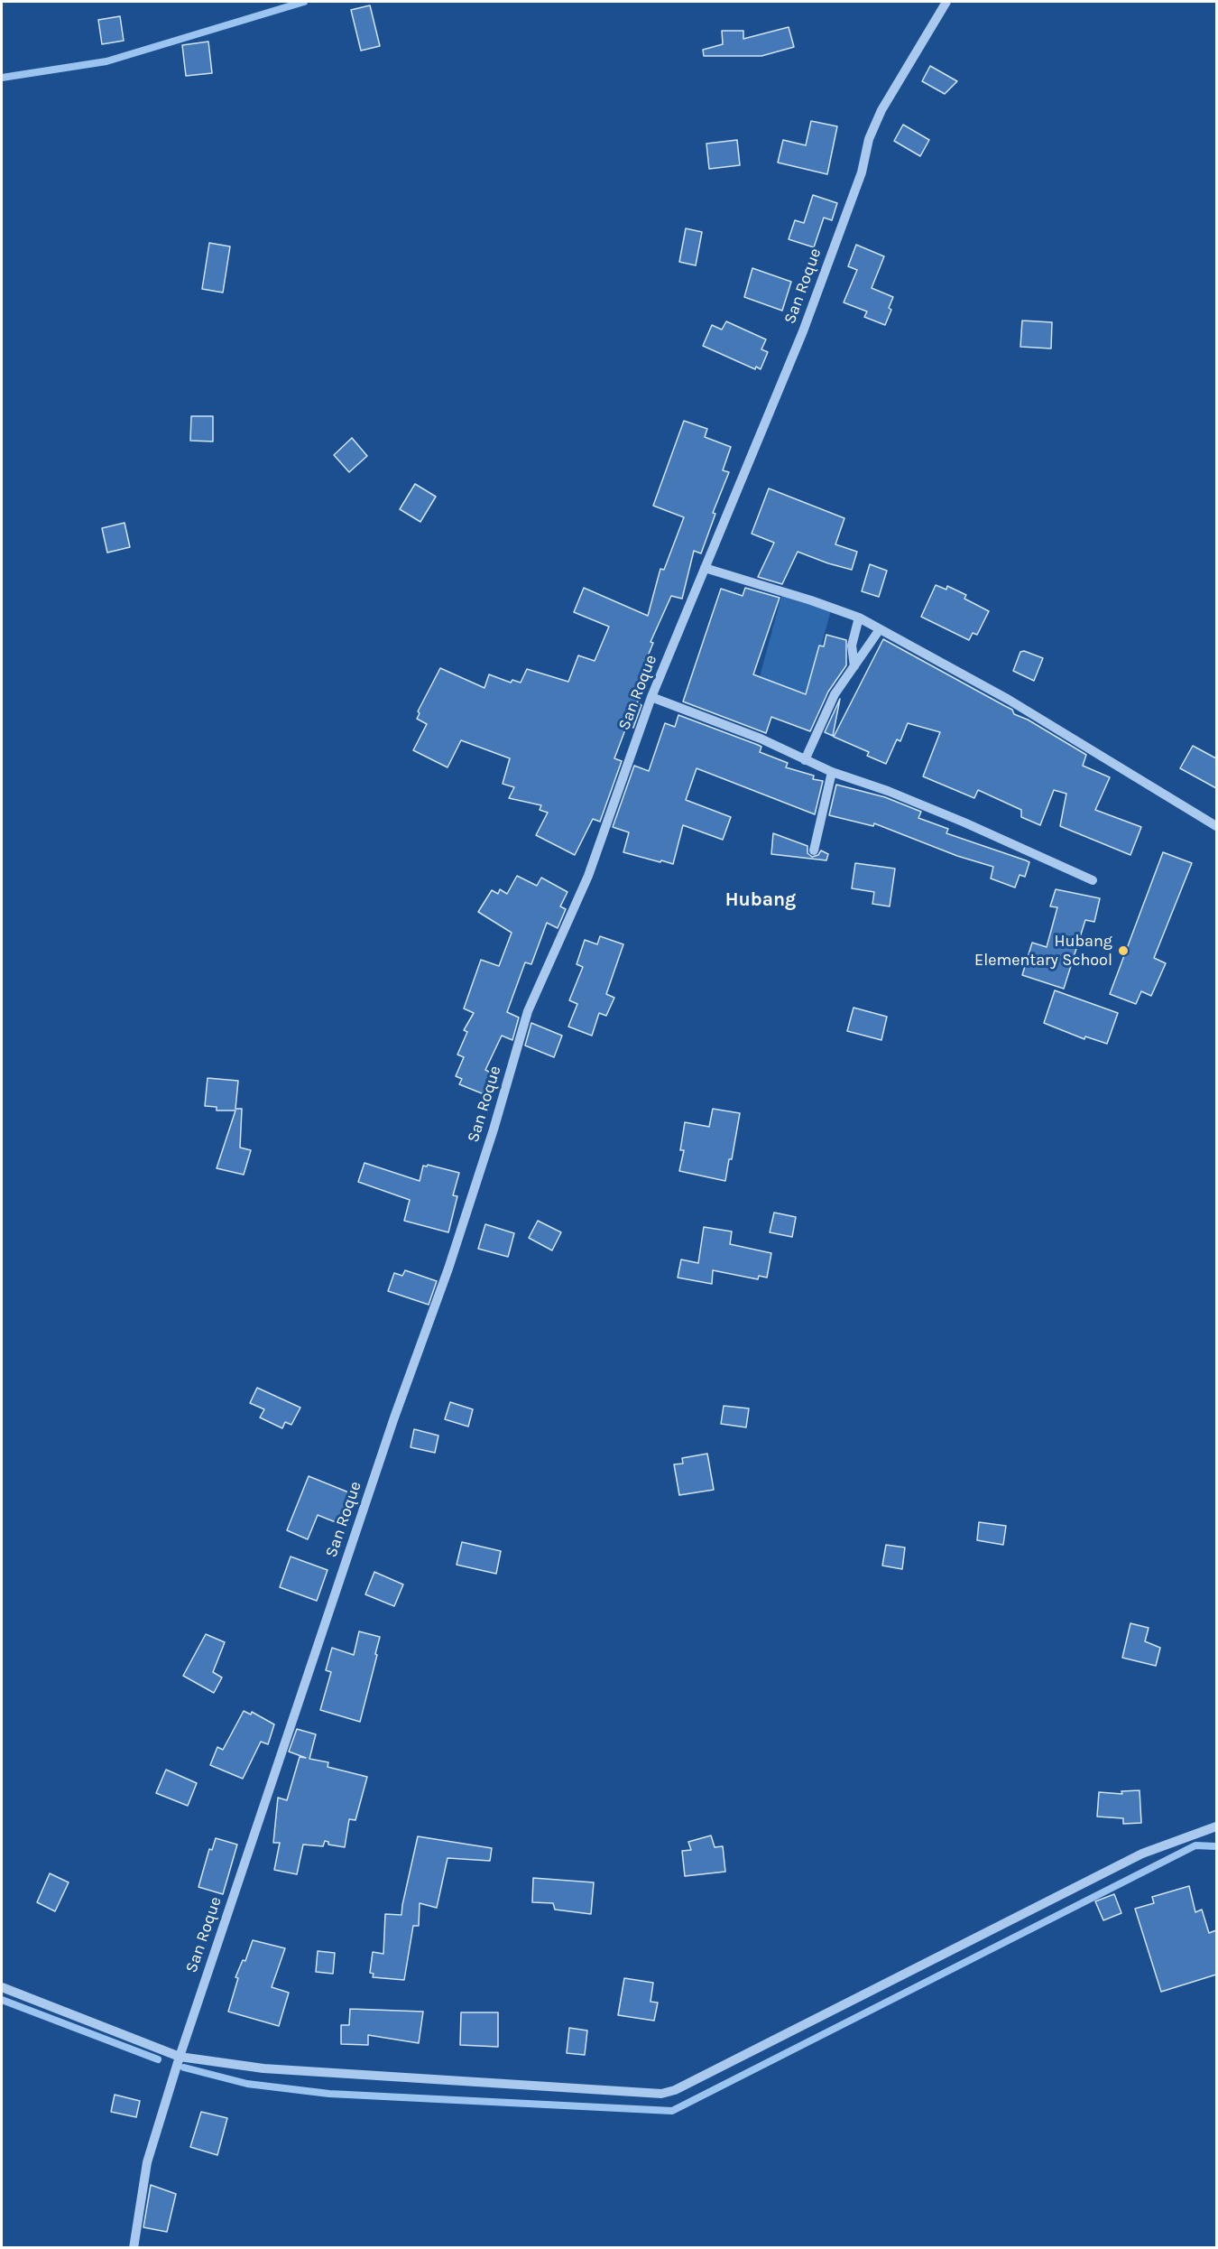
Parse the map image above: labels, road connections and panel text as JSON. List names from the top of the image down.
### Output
{
  "streets": {
    "street": ["San Roque"]
  },
  "districts": ["Hubang"],
  "places": ["Hubang Elementary School"]
}
